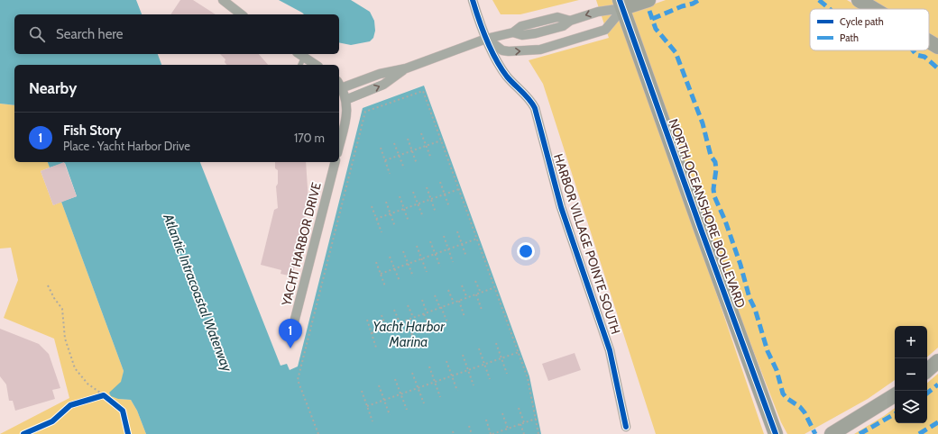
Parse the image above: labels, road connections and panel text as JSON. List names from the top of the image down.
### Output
{
  "streets": {
    "main road": ["NORTH OCEANSHORE BOULEVARD"],
    "street": ["YACHT HARBOR DRIVE", "HARBOR VILLAGE POINTE SOUTH"]
  },
  "water": ["Atlantic Intracoastal Waterway", "Yacht Harbor Marina"],
  "legend": ["Cycle path", "Path"],
  "page": {
    "search": "Search here",
    "heading": "Nearby",
    "list": [
      {
        "mark": "1",
        "name": "Fish Story",
        "note": "Place · Yacht Harbor Drive",
        "value": "170 m"
      }
    ],
    "pins": "1",
    "map_buttons": ["+", "−"]
  }
}
